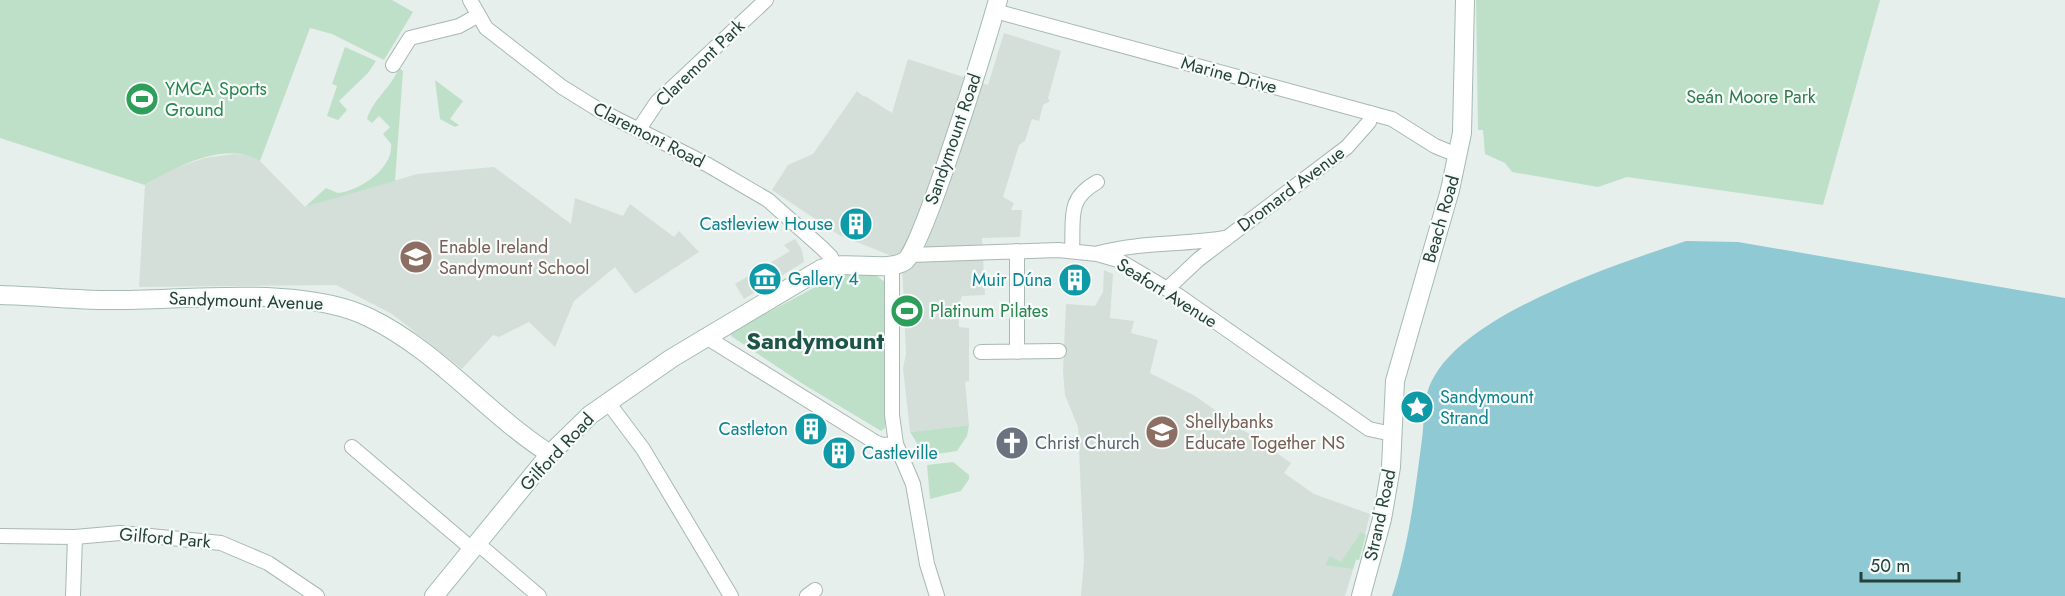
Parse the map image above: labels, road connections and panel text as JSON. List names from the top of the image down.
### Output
{
  "streets": {
    "street": [
      "Claremont Park",
      "Marine Drive",
      "Claremont Road",
      "Sandymount Road",
      "Dromard Avenue",
      "Beach Road",
      "Seafort Avenue",
      "Sandymount Avenue",
      "Gilford Road",
      "Strand Road",
      "Gilford Park"
    ]
  },
  "crossings": [
    ["Claremont Park", "Claremont Road"],
    ["Marine Drive", "Sandymount Road"],
    ["Marine Drive", "Dromard Avenue"],
    ["Marine Drive", "Beach Road"],
    ["Claremont Road", "Gilford Road"],
    ["Sandymount Road", "Seafort Avenue"],
    ["Dromard Avenue", "Seafort Avenue"],
    ["Beach Road", "Seafort Avenue"],
    ["Beach Road", "Strand Road"],
    ["Seafort Avenue", "Strand Road"],
    ["Sandymount Avenue", "Gilford Road"]
  ],
  "districts": ["Sandymount"],
  "parks": ["Seán Moore Park"],
  "places": {
    "sports": ["YMCA Sports Ground", "Platinum Pilates"],
    "building": [
      "Castleview House",
      "Muir Dúna",
      "Castleton",
      "Castleville"
    ],
    "school or university": ["Enable Ireland Sandymount School", "Shellybanks Educate Together NS"],
    "museum": ["Gallery 4"],
    "place": ["Sandymount Strand"],
    "church": ["Christ Church"]
  },
  "scale_bar": "50 m"
}
